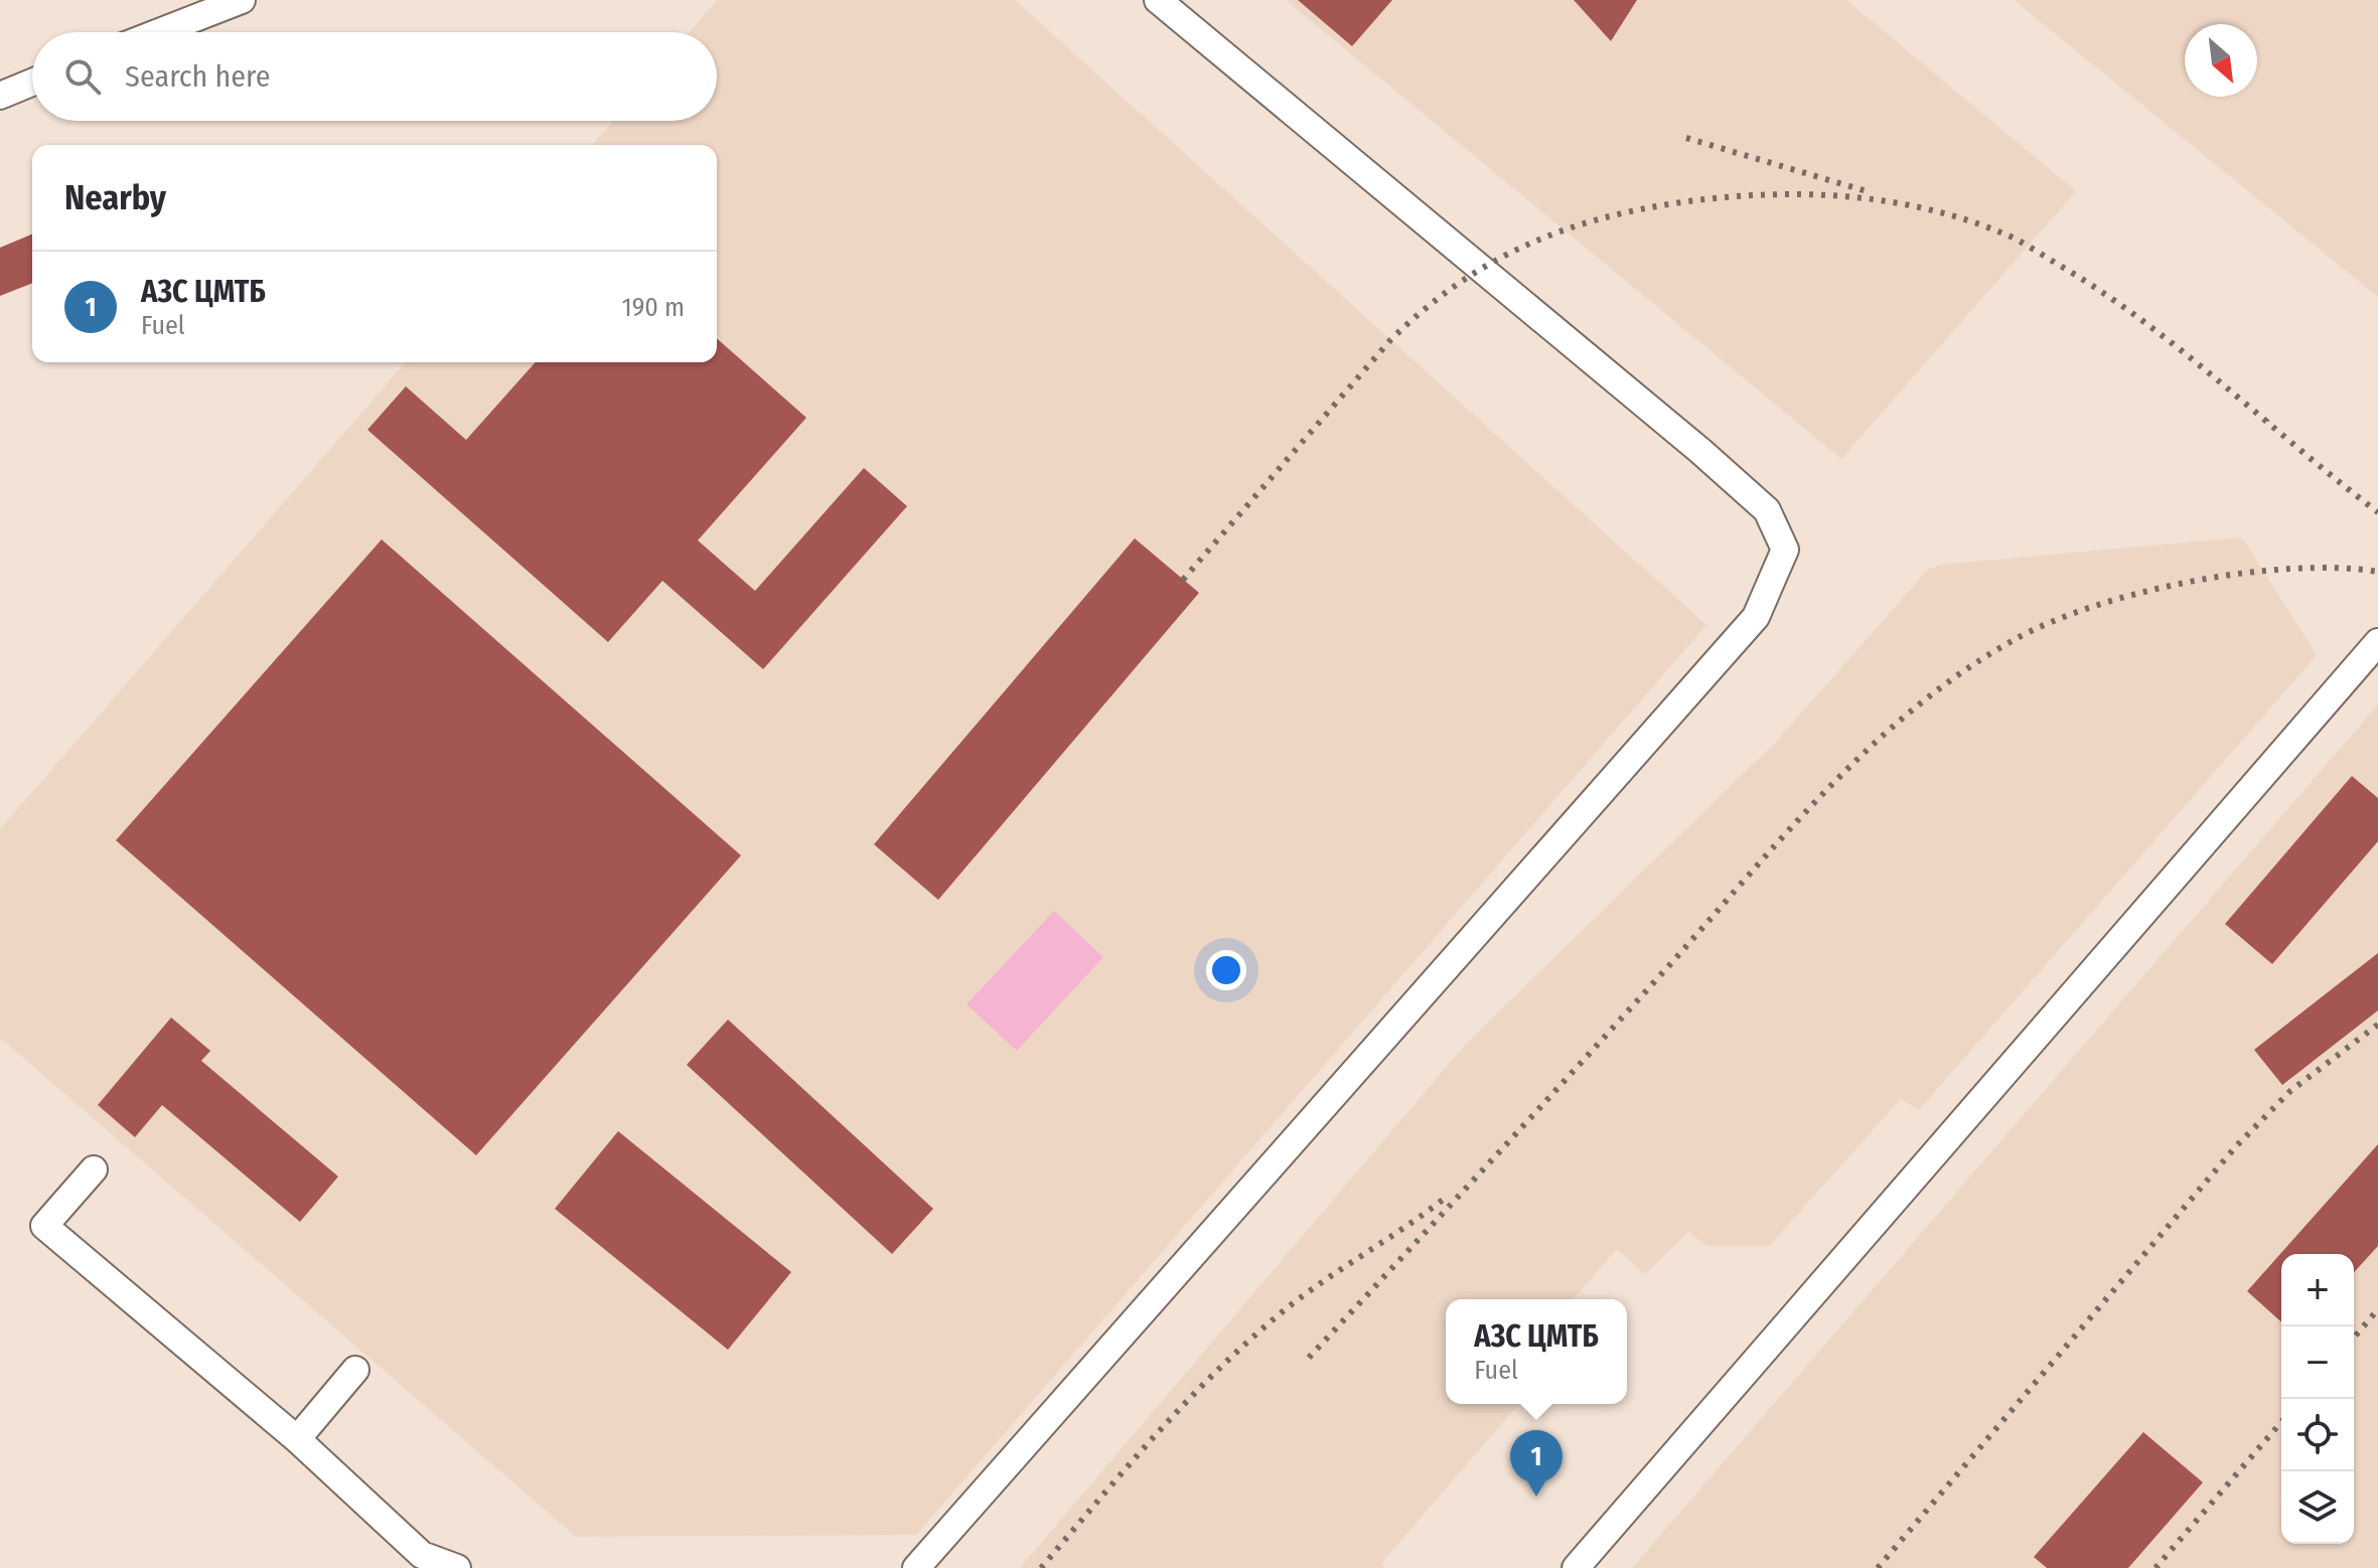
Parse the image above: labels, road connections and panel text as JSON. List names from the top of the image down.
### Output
{
  "north": "bottom right",
  "page": {
    "search": "Search here",
    "heading": "Nearby",
    "list": [
      {
        "mark": "1",
        "name": "АЗС ЦМТБ",
        "note": "Fuel",
        "value": "190 m"
      }
    ],
    "map_buttons": ["+", "−"],
    "popup": ["АЗС ЦМТБ", "Fuel"],
    "pins": "1"
  }
}
